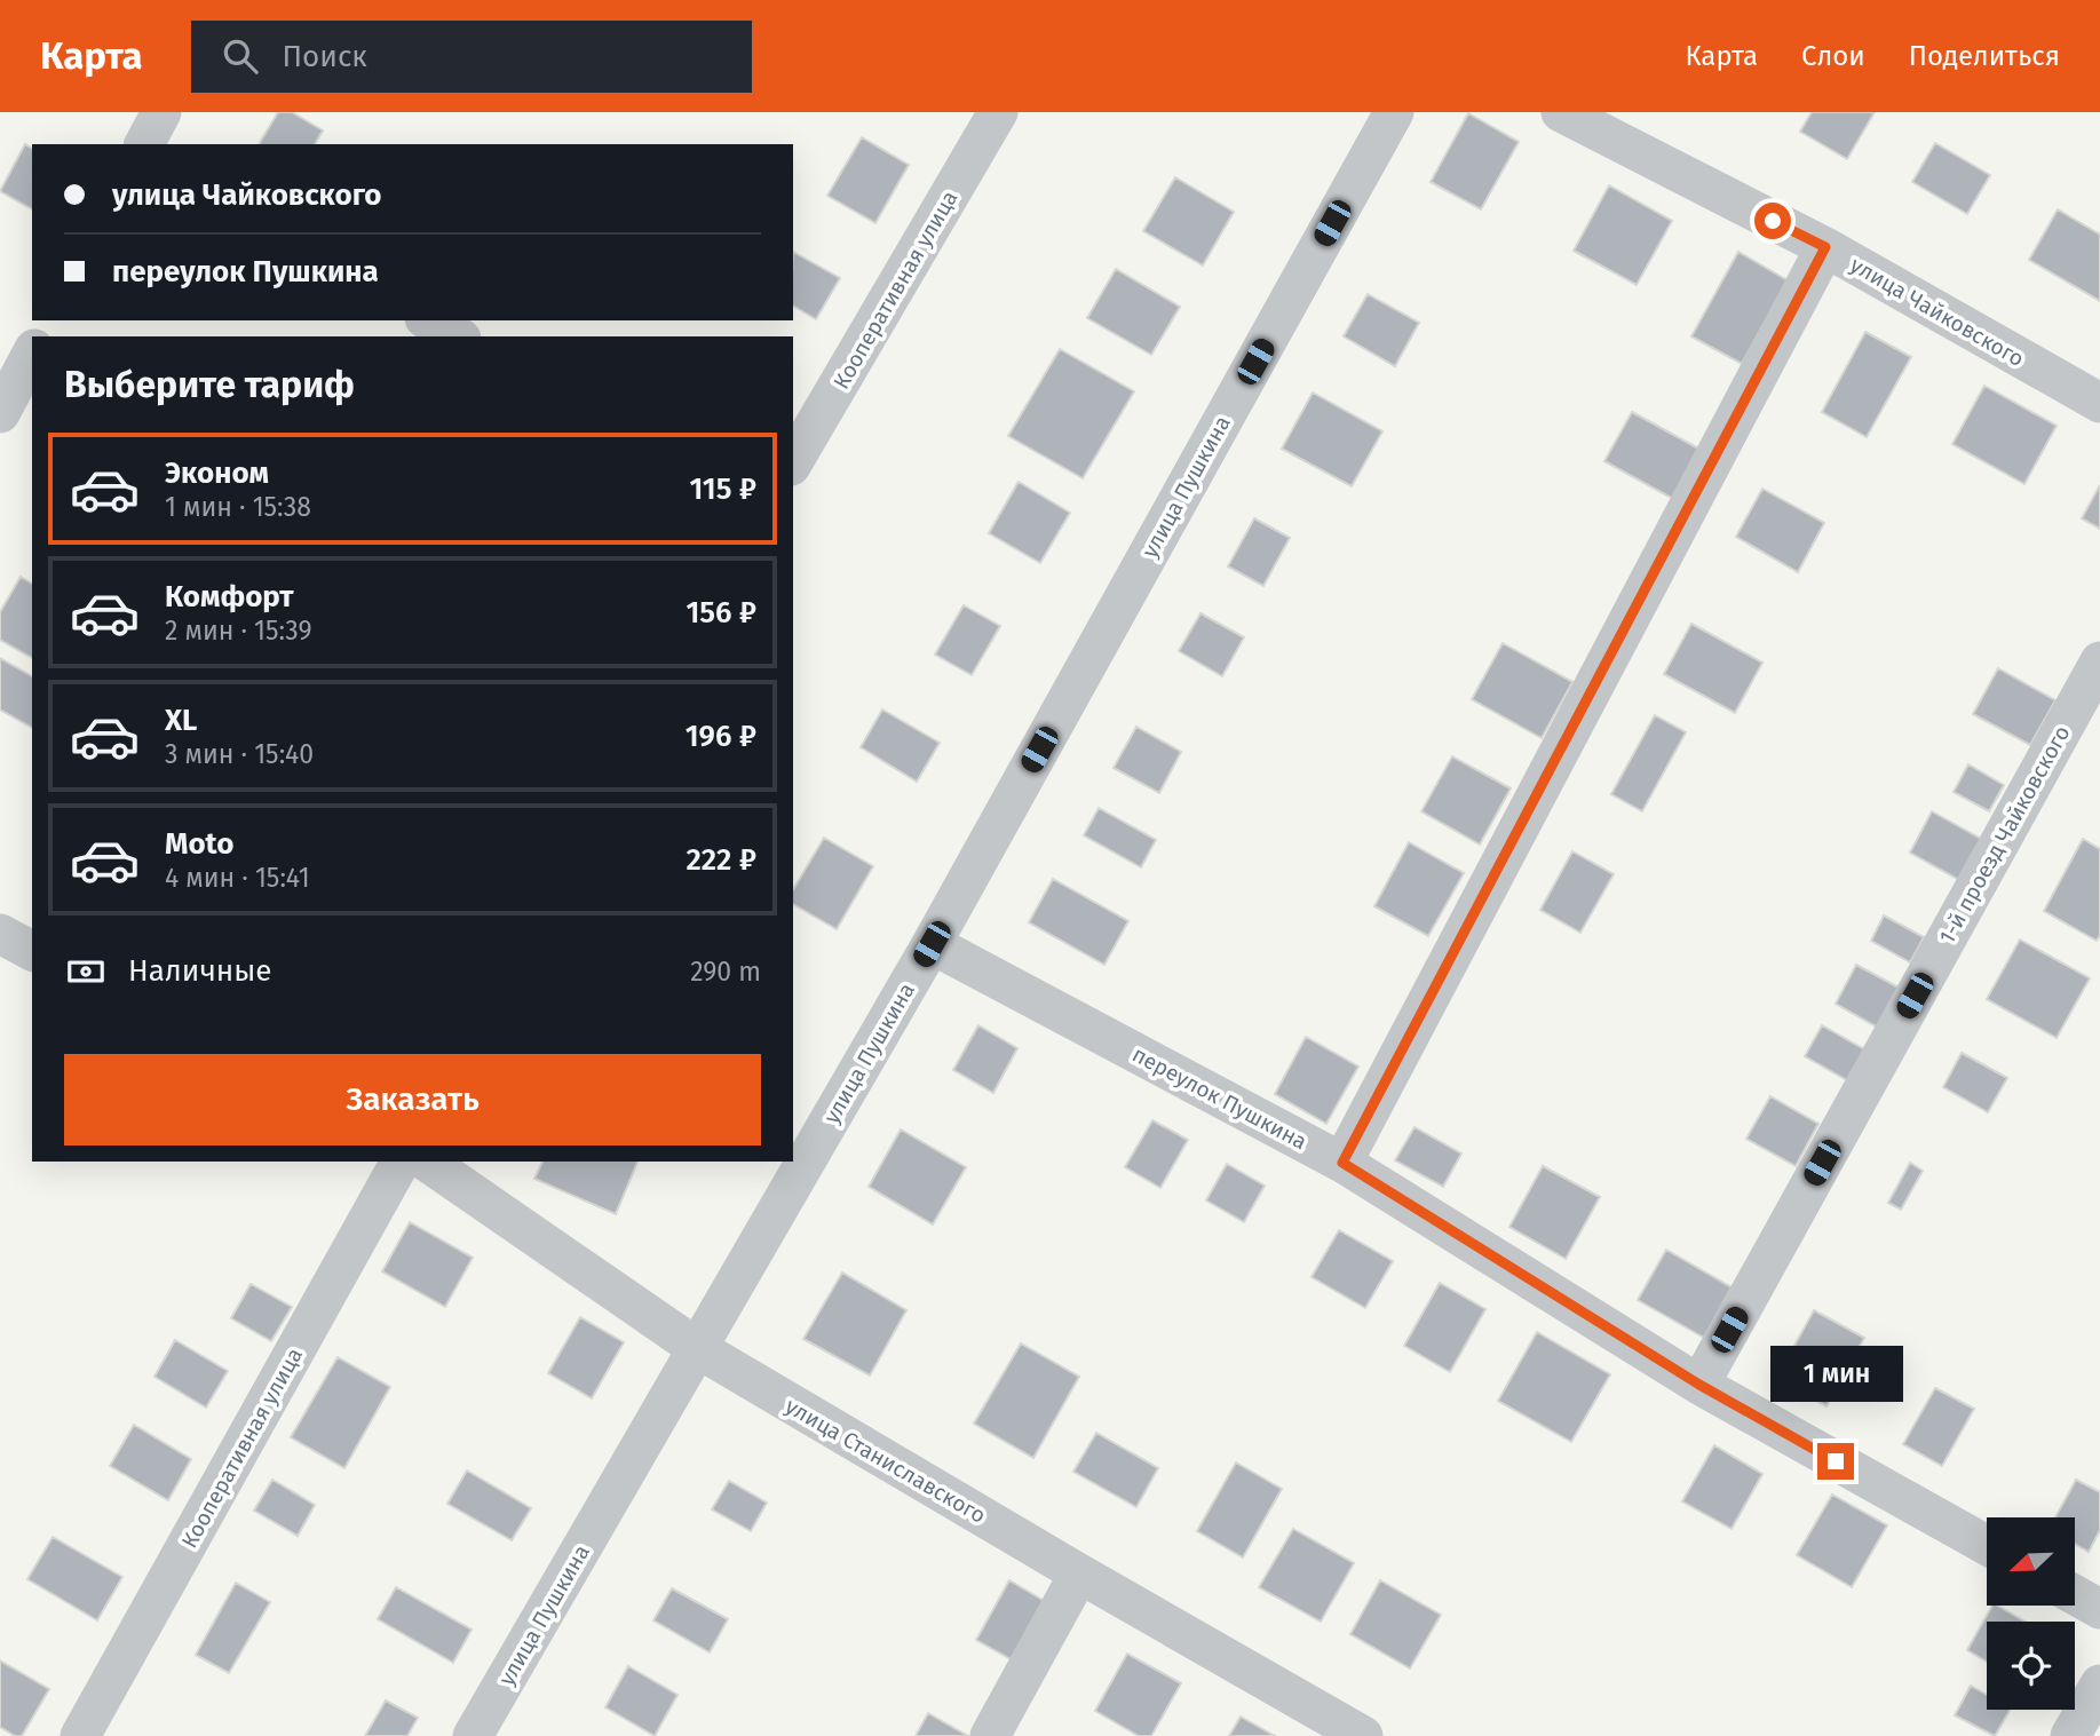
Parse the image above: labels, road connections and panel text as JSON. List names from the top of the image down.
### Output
{
  "streets": {
    "street": [
      "Кооперативная улица",
      "улица Чайковского",
      "улица Пушкина",
      "1-й проезд Чайковского",
      "переулок Пушкина",
      "улица Станиславского"
    ]
  },
  "crossings": [
    ["улица Пушкина", "переулок Пушкина"],
    ["улица Пушкина", "улица Станиславского"],
    ["1-й проезд Чайковского", "переулок Пушкина"]
  ],
  "north": "bottom left",
  "page": {
    "header": "Карта",
    "search": "Поиск",
    "nav": ["Карта", "Слои", "Поделиться"],
    "banner": ["улица Чайковского", "переулок Пушкина"],
    "heading": "Выберите тариф",
    "list": [
      {
        "name": "Эконом",
        "note": "1 мин · 15:38",
        "value": "115 ₽"
      },
      {
        "name": "Комфорт",
        "note": "2 мин · 15:39",
        "value": "156 ₽"
      },
      {
        "name": "XL",
        "note": "3 мин · 15:40",
        "value": "196 ₽"
      },
      {
        "name": "Moto",
        "note": "4 мин · 15:41",
        "value": "222 ₽"
      }
    ],
    "pay": ["Наличные", "290 m"],
    "buttons": "Заказать",
    "bubble": "1 мин"
  }
}
